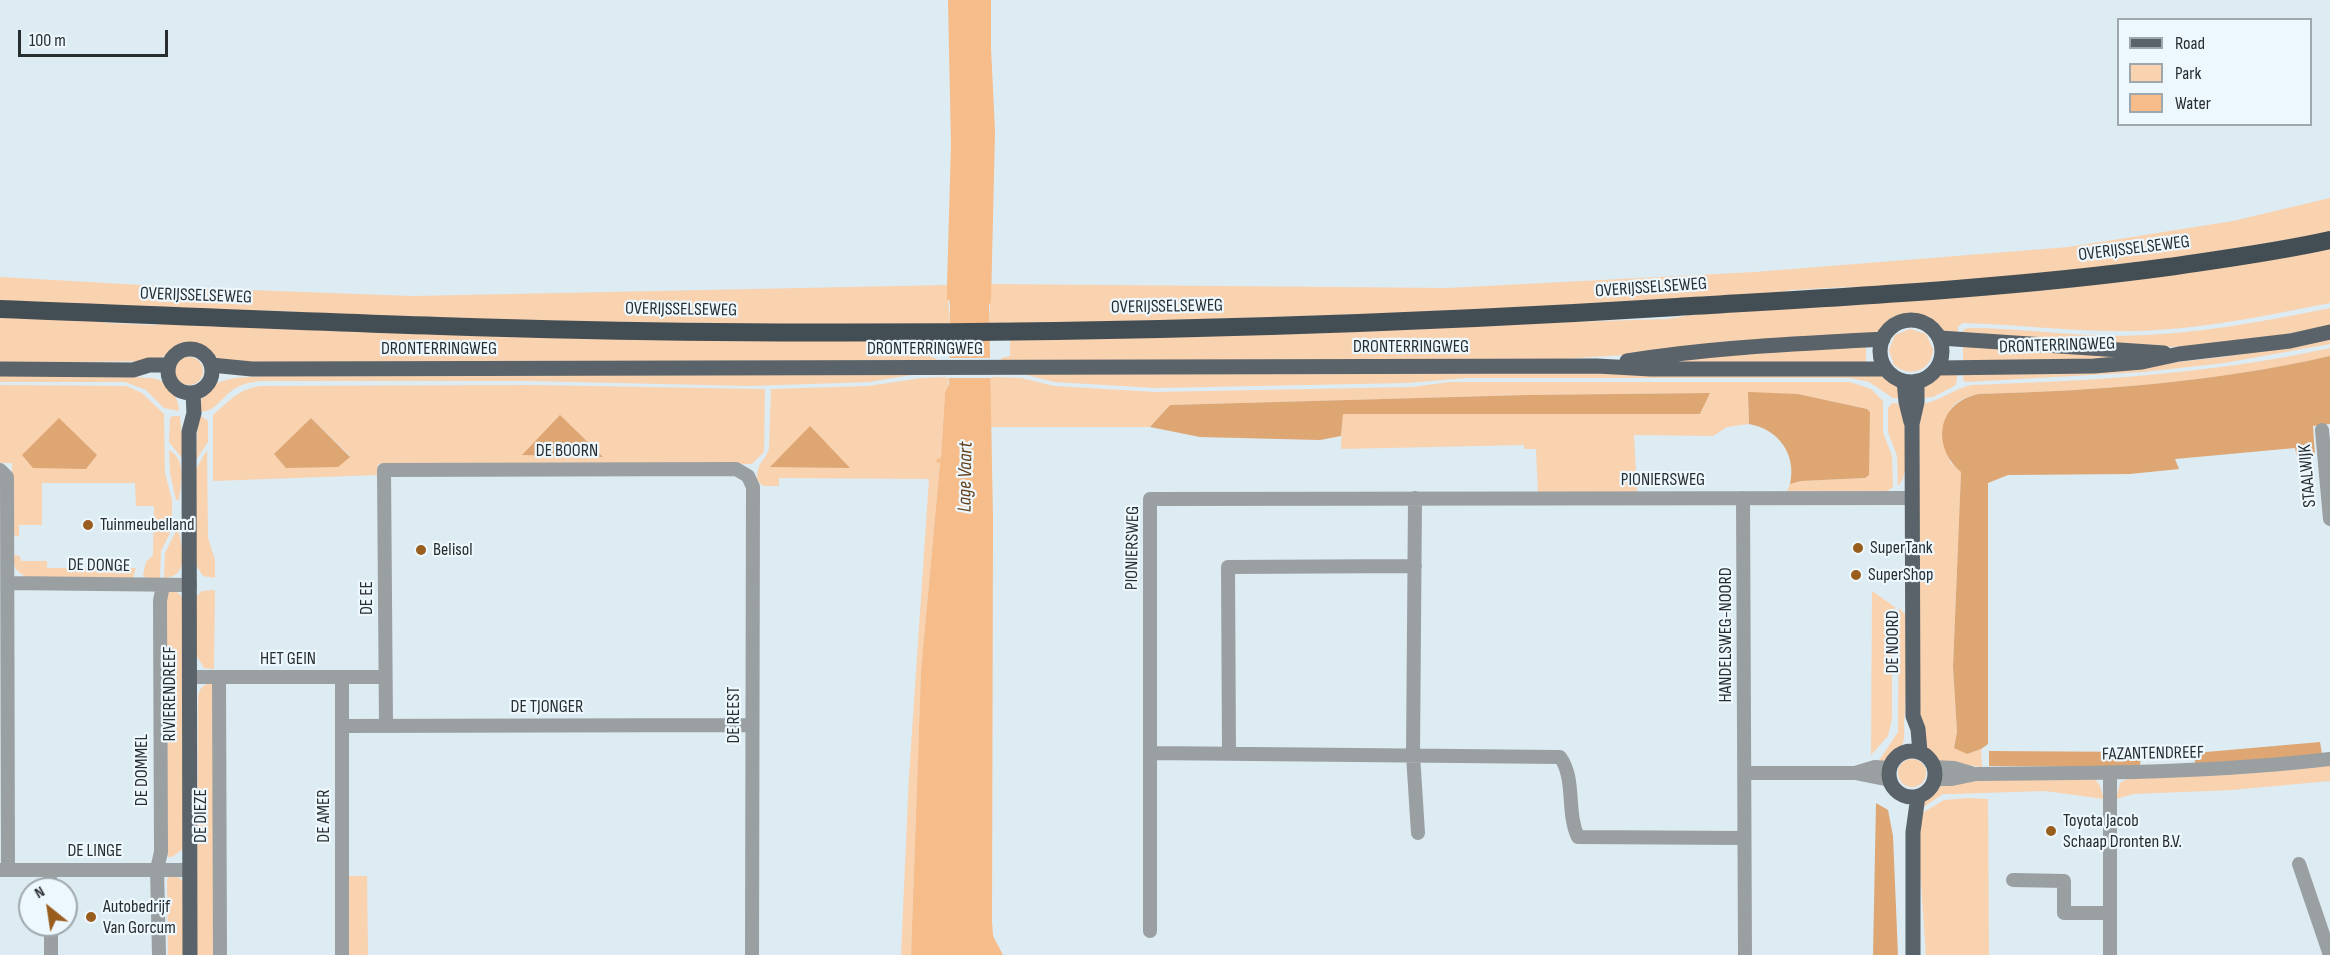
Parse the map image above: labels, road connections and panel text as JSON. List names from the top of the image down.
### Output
{
  "streets": {
    "highway": ["OVERIJSSELSEWEG"],
    "main road": ["DRONTERRINGWEG", "DE NOORD", "RIVIERENDREEF"],
    "street": [
      "DE BOORN",
      "STAALWIJK",
      "PIONIERSWEG",
      "DE DONGE",
      "DE EE",
      "HANDELSWEG-NOORD",
      "HET GEIN",
      "DE TJONGER",
      "DE REEST",
      "FAZANTENDREEF",
      "DE DOMMEL",
      "DE DIEZE",
      "DE AMER",
      "DE LINGE"
    ]
  },
  "crossings": [
    ["DRONTERRINGWEG", "DE NOORD"],
    ["DRONTERRINGWEG", "RIVIERENDREEF"],
    ["DE BOORN", "DE EE"],
    ["DE BOORN", "DE REEST"],
    ["PIONIERSWEG", "HANDELSWEG-NOORD"],
    ["PIONIERSWEG", "DE NOORD"],
    ["DE DONGE", "RIVIERENDREEF"],
    ["DE DONGE", "DE DOMMEL"],
    ["DE EE", "HET GEIN"],
    ["DE EE", "DE TJONGER"],
    ["DE NOORD", "FAZANTENDREEF"],
    ["HET GEIN", "RIVIERENDREEF"],
    ["HET GEIN", "DE DIEZE"],
    ["HET GEIN", "DE AMER"],
    ["RIVIERENDREEF", "DE LINGE"],
    ["DE TJONGER", "DE REEST"],
    ["DE TJONGER", "DE AMER"],
    ["DE DOMMEL", "DE LINGE"]
  ],
  "water": ["Lage Vaart"],
  "places": [
    "Tuinmeubelland",
    "SuperTank",
    "Belisol",
    "SuperShop",
    "Toyota Jacob Schaap Dronten B.V.",
    "Autobedrijf Van Gorcum"
  ],
  "legend": ["Road", "Park", "Water"],
  "scale_bar": "100 m",
  "north": "top left"
}
